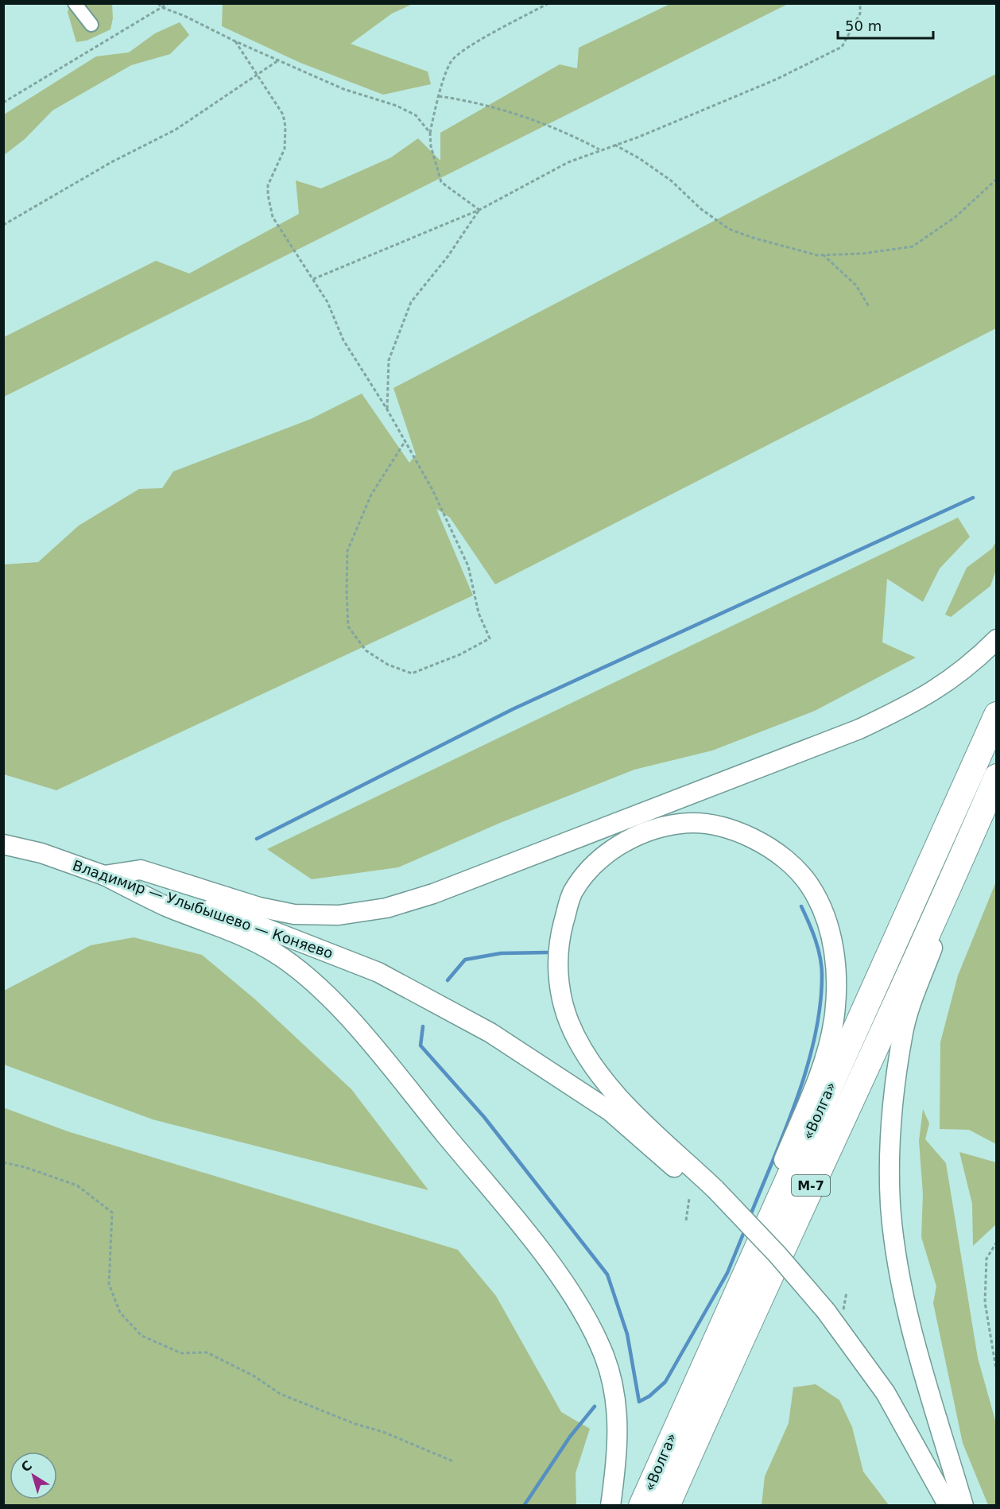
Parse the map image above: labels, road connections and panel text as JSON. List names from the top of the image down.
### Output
{
  "streets": {
    "highway": ["«Волга»", "М-7"],
    "main road": ["Владимир — Улыбышево — Коняево"]
  },
  "scale_bar": "50 m",
  "north": "top left"
}
